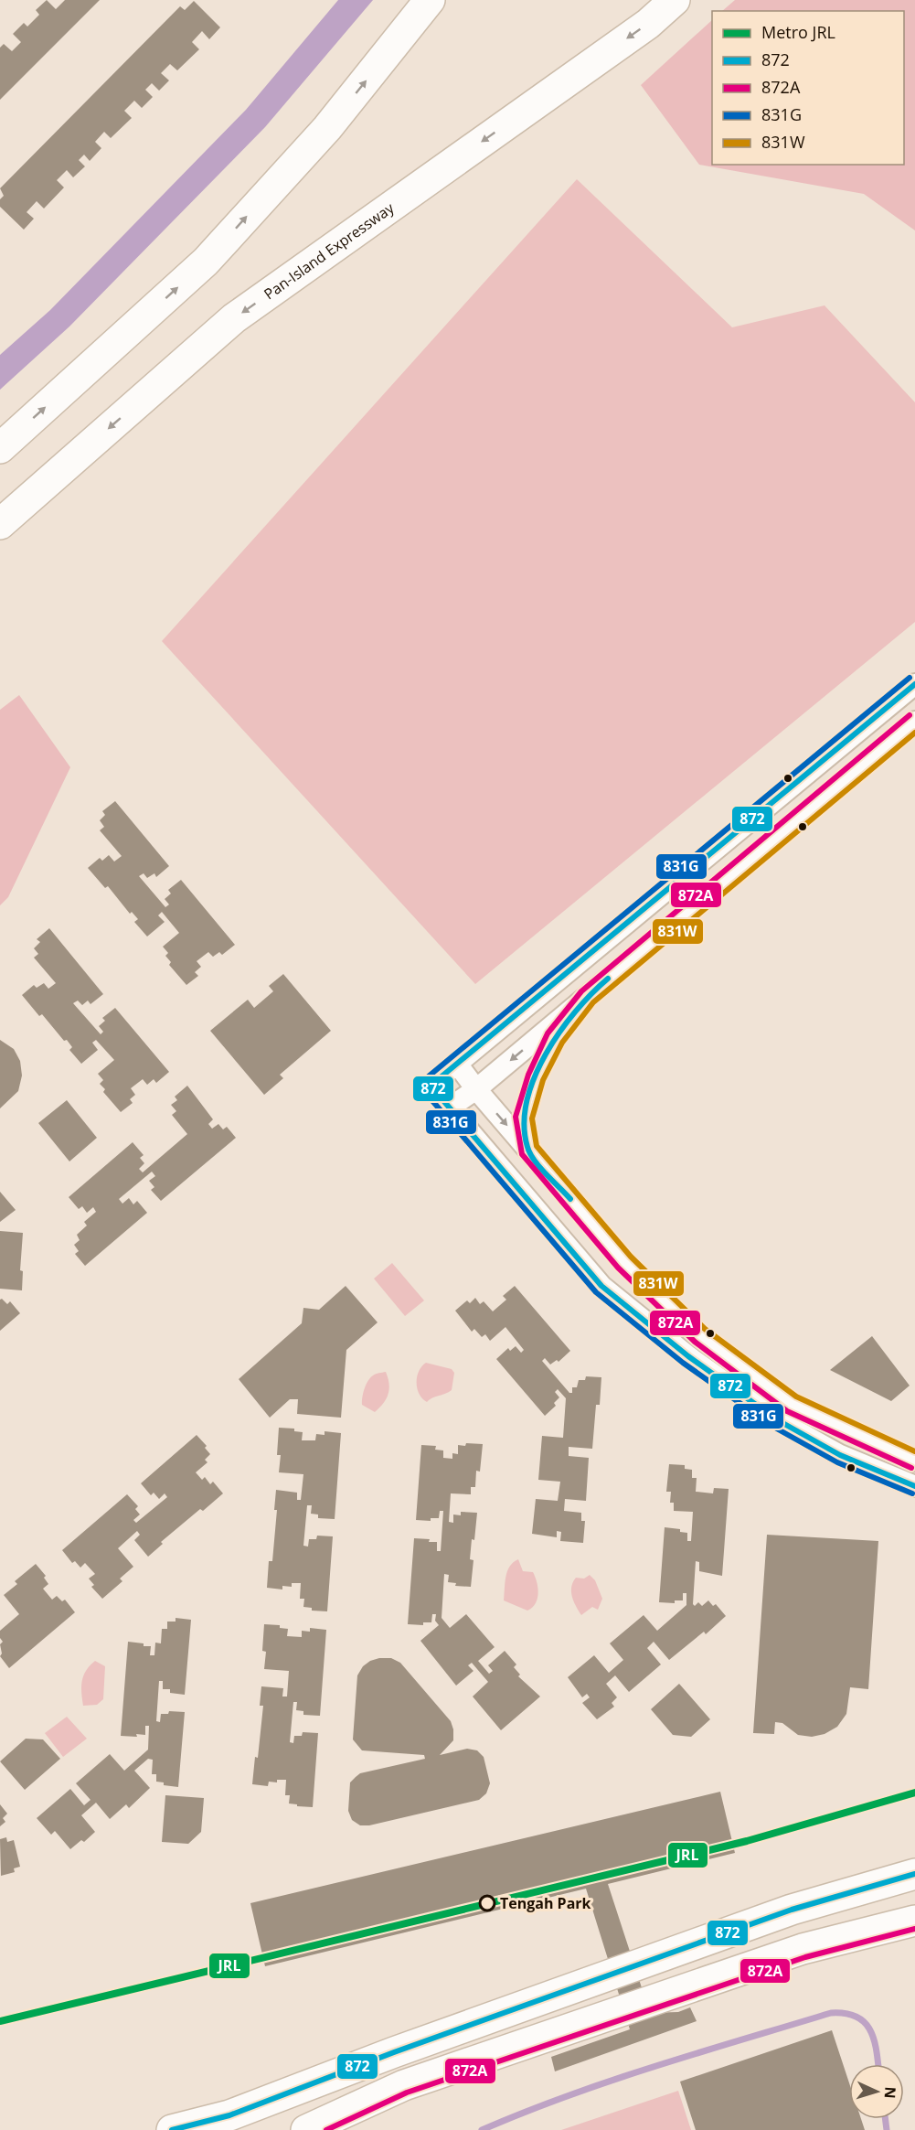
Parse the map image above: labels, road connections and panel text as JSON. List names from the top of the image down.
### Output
{
  "streets": {
    "main road": ["Pan-Island Expressway"]
  },
  "places": ["Tengah Park"],
  "lines": [
    "transit line 831G",
    "transit line 872",
    "transit line 872A",
    "transit line 831W",
    "metro line JRL"
  ],
  "legend": [
    "Metro JRL",
    "872",
    "872A",
    "831G",
    "831W"
  ],
  "north": "right"
}
